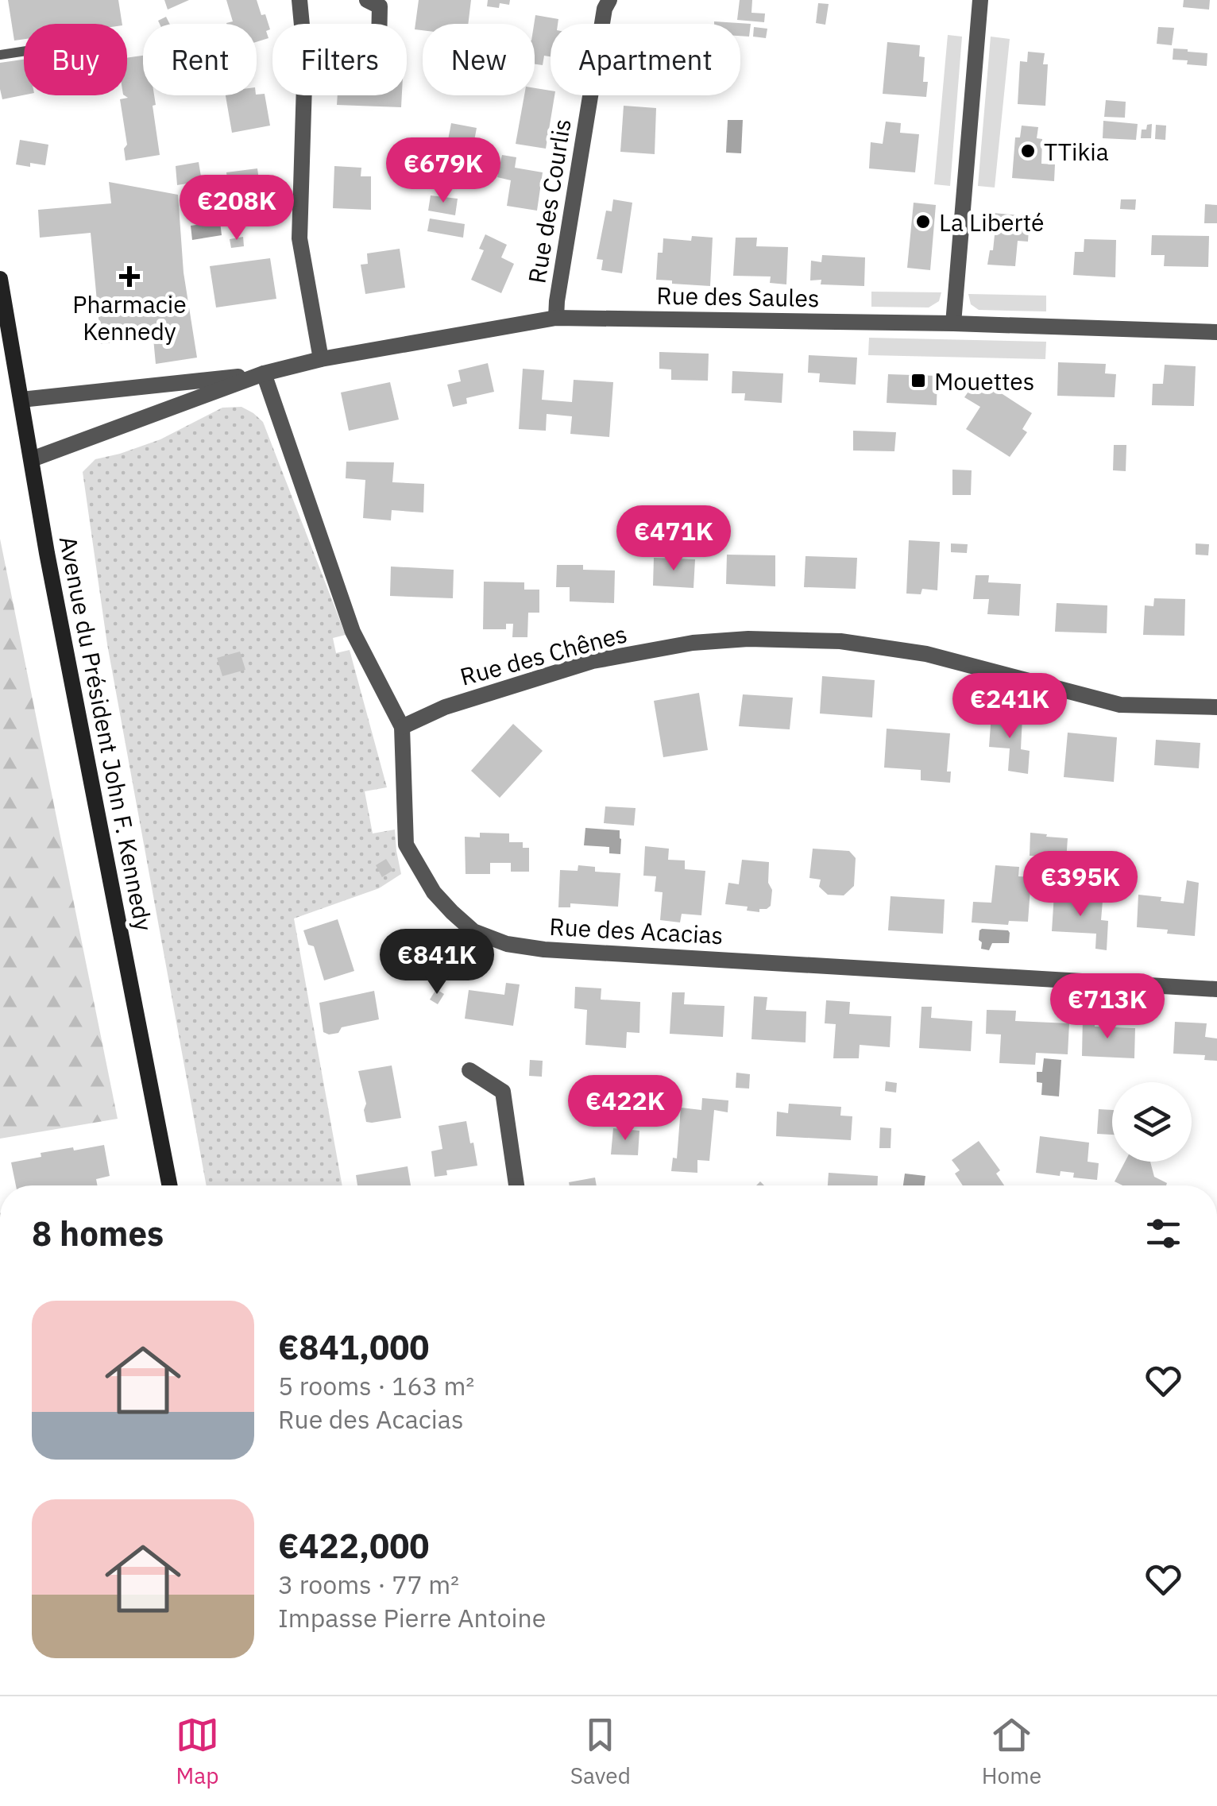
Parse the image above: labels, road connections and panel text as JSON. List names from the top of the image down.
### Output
{
  "streets": {
    "main road": ["Avenue du Président John F. Kennedy"],
    "street": [
      "Rue des Courlis",
      "Rue des Saules",
      "Rue des Chênes",
      "Rue des Acacias"
    ]
  },
  "crossings": [
    ["Rue des Courlis", "Rue des Saules"],
    ["Rue des Saules", "Avenue du Président John F. Kennedy"],
    ["Rue des Saules", "Rue des Acacias"],
    ["Rue des Chênes", "Rue des Acacias"]
  ],
  "places": {
    "other": ["TTikia", "La Liberté"],
    "health": ["Pharmacie Kennedy"],
    "transit": ["Mouettes"]
  },
  "page": {
    "chip": [
      "Buy",
      "Rent",
      "Filters",
      "New",
      "Apartment"
    ],
    "price": [
      "€679K",
      "€208K",
      "€471K",
      "€241K",
      "€395K",
      "€841K",
      "€713K",
      "€422K"
    ],
    "heading": "8 homes",
    "list": [
      {
        "name": "€841,000",
        "note": "5 rooms · 163 m² · Rue des Acacias"
      },
      {
        "name": "€422,000",
        "note": "3 rooms · 77 m² · Impasse Pierre Antoine"
      }
    ],
    "tabs": ["Map", "Saved", "Home"]
  }
}
